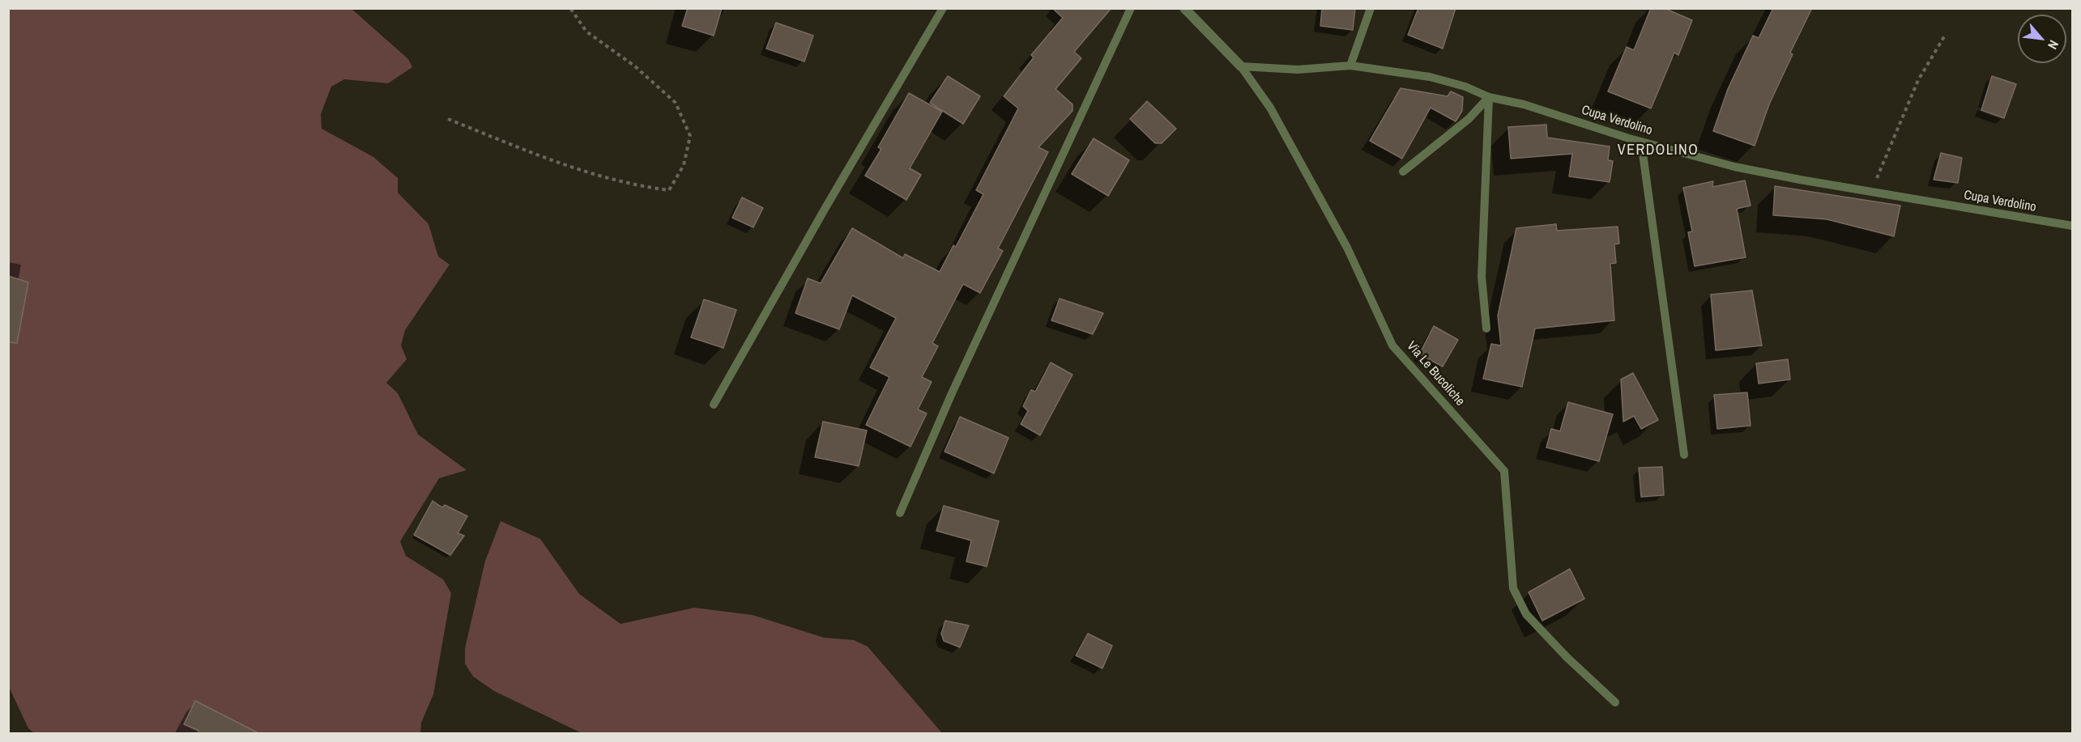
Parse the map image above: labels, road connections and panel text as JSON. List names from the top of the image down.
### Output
{
  "streets": {
    "street": ["Via Le Bucoliche"],
    "lane": ["Cupa Verdolino"]
  },
  "crossings": [
    ["Cupa Verdolino", "Via Le Bucoliche"]
  ],
  "districts": ["VERDOLINO"],
  "north": "bottom right"
}
